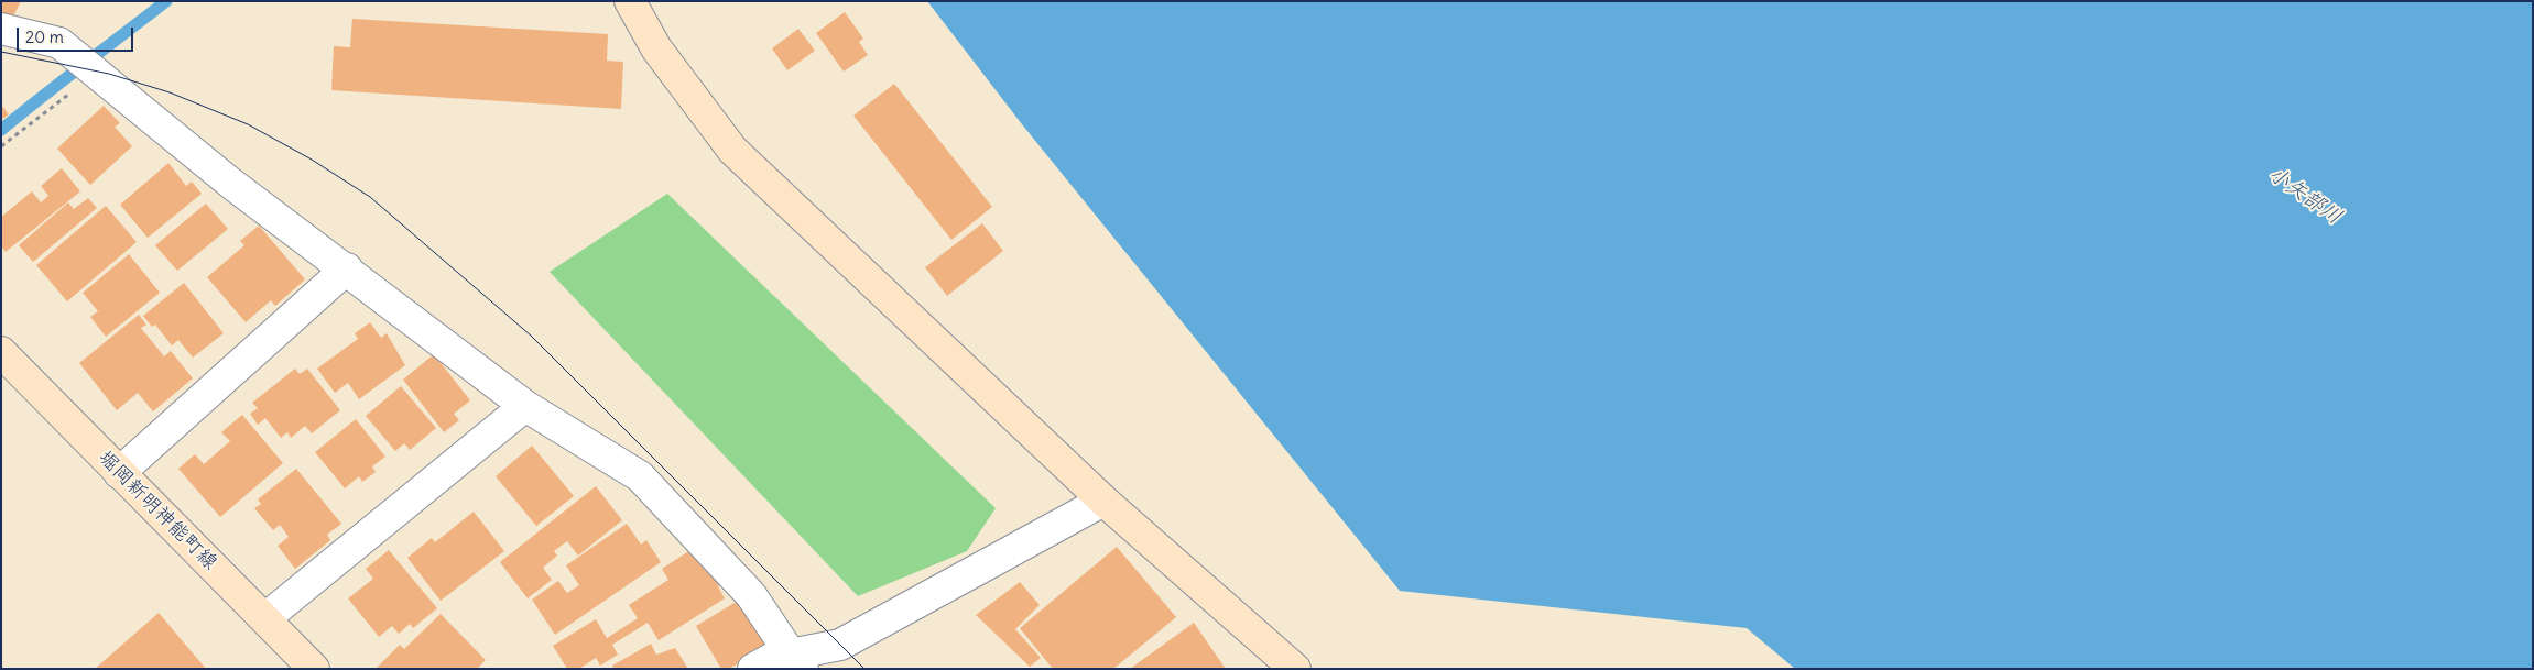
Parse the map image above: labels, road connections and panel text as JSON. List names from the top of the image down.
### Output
{
  "streets": {
    "street": ["堀岡新明神能町線"]
  },
  "water": ["小矢部川"],
  "scale_bar": "20 m"
}
